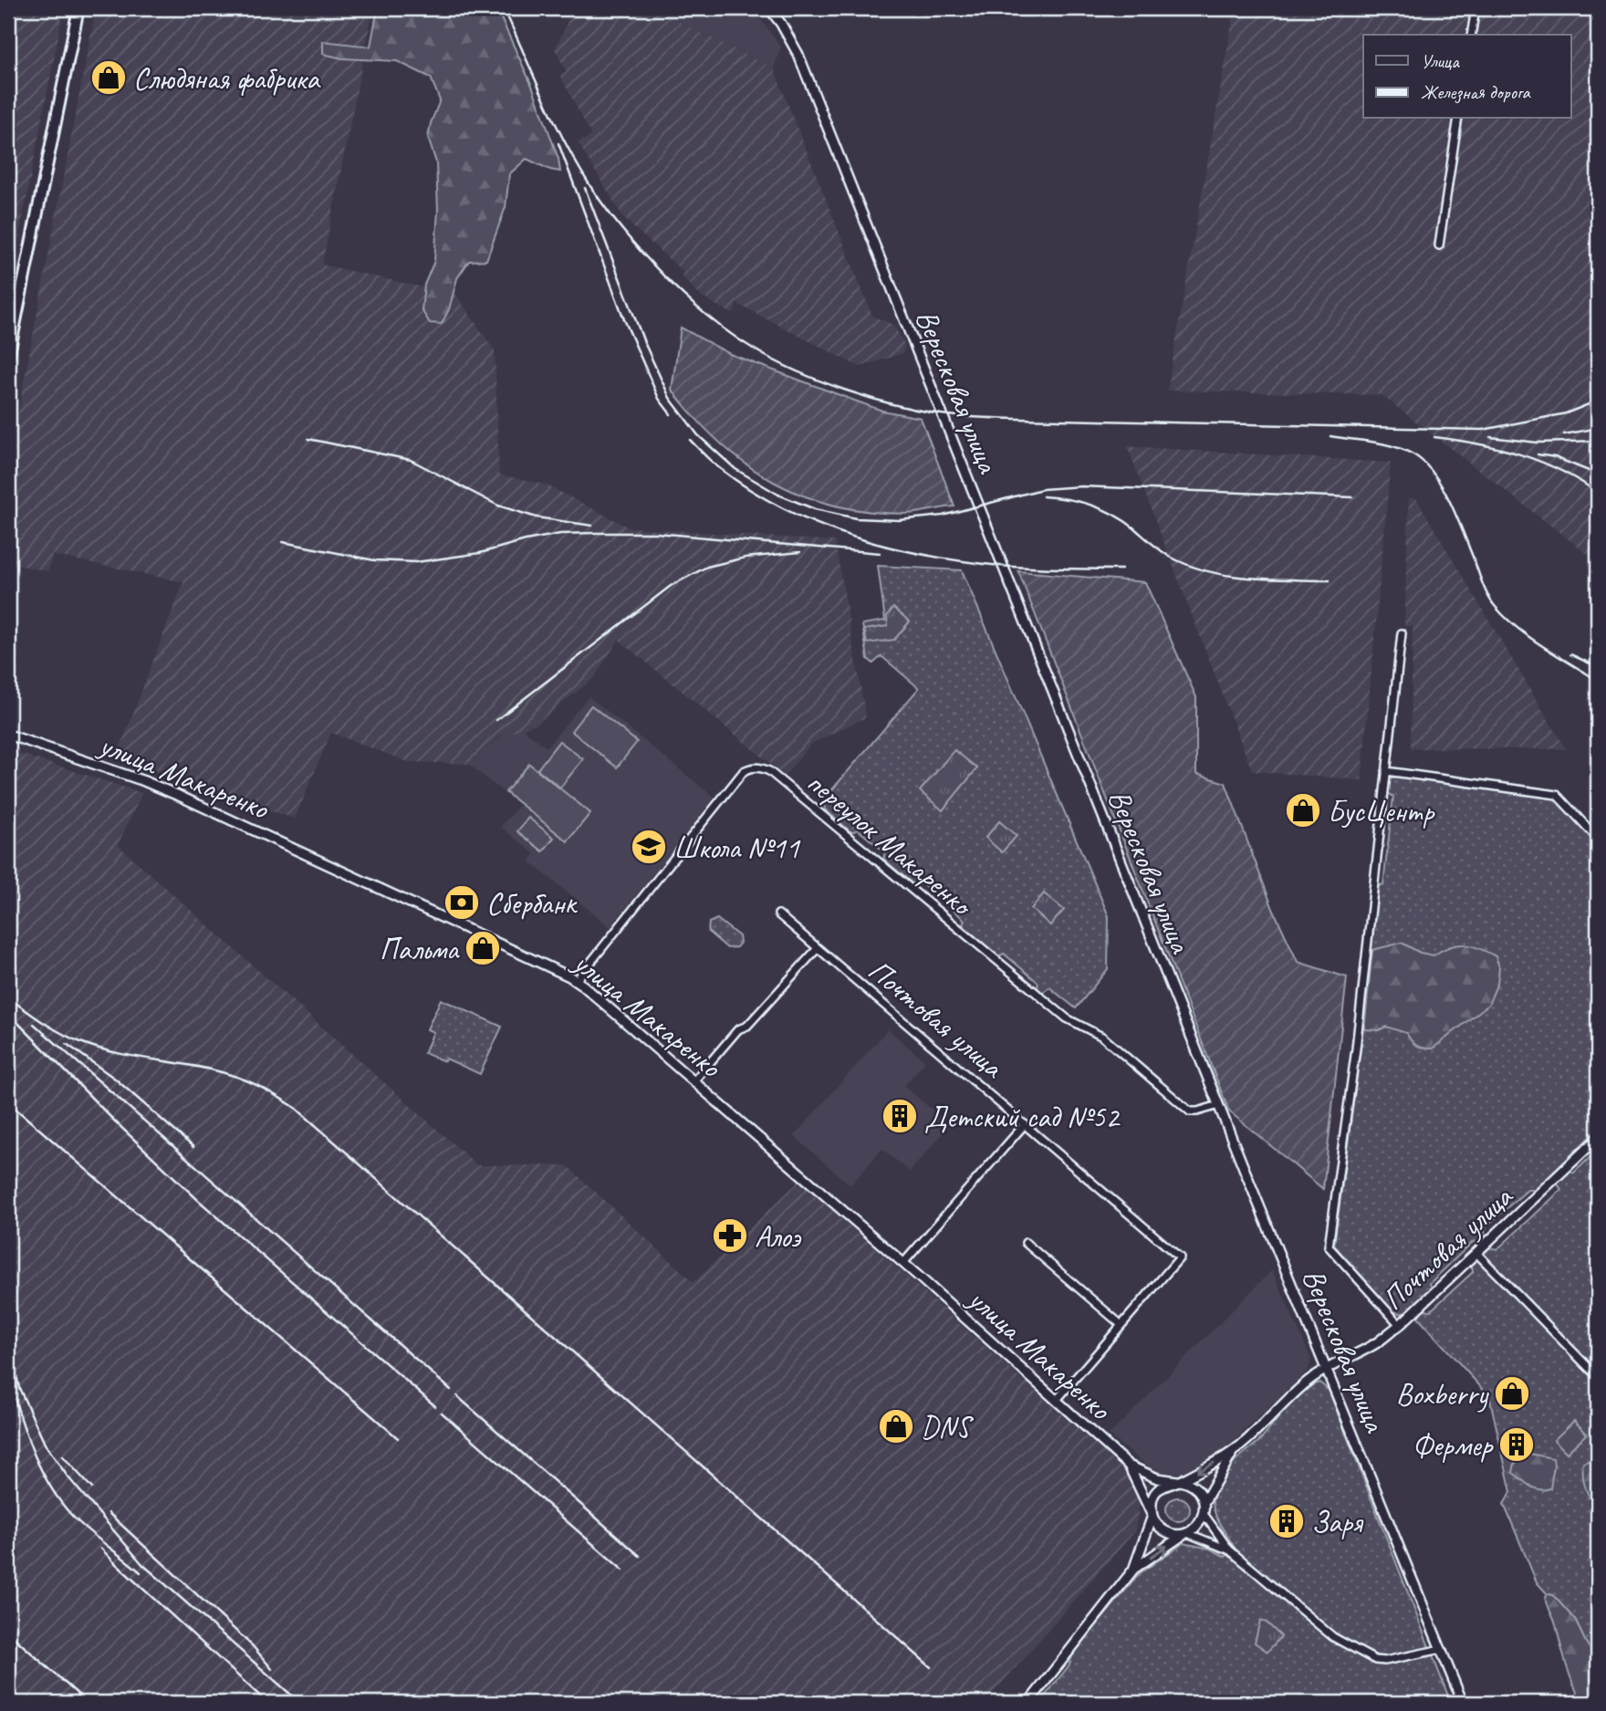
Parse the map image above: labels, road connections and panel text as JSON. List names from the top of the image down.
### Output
{
  "streets": {
    "street": [
      "Вересковая улица",
      "улица Макаренко",
      "переулок Макаренко",
      "Почтовая улица"
    ]
  },
  "crossings": [
    ["Вересковая улица", "переулок Макаренко"],
    ["Вересковая улица", "Почтовая улица"],
    ["улица Макаренко", "переулок Макаренко"],
    ["улица Макаренко", "Почтовая улица"]
  ],
  "places": {
    "shop": [
      "Слюдяная фабрика",
      "БусЦентр",
      "Пальма",
      "Boxberry",
      "DNS"
    ],
    "school or university": ["Школа №11"],
    "bank": ["Сбербанк"],
    "building": ["Детский сад №52", "Фермер", "Заря"],
    "pharmacy": ["Алоэ"]
  },
  "legend": ["Улица", "Железная дорога"]
}
